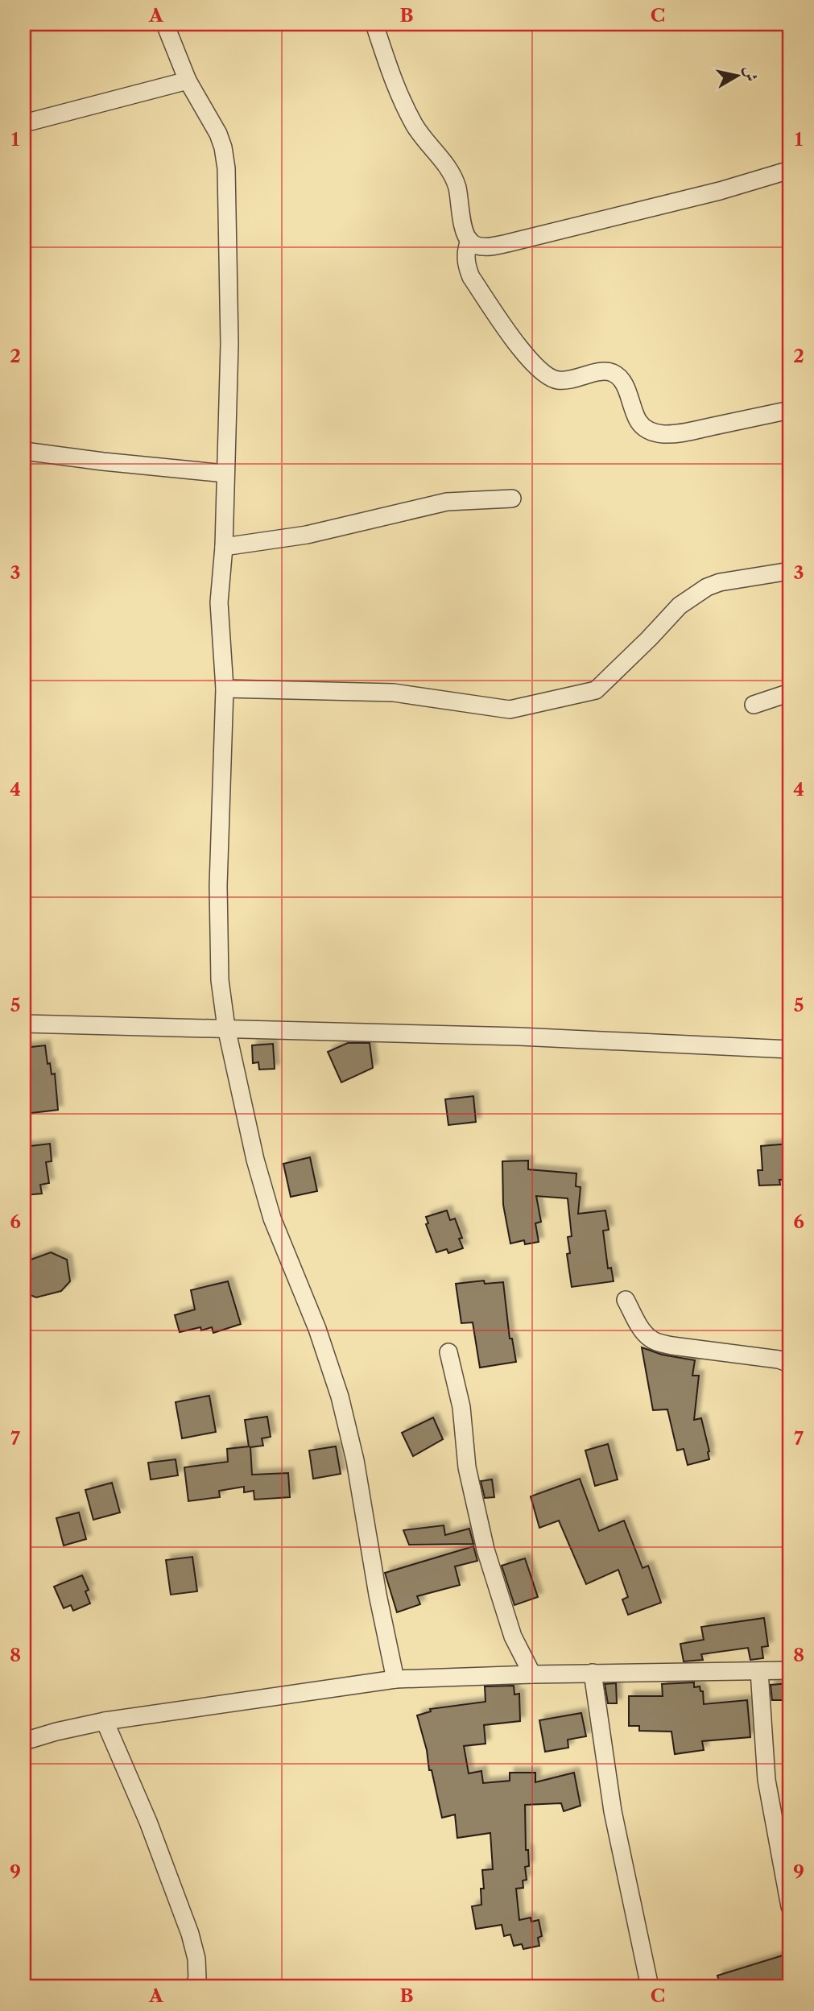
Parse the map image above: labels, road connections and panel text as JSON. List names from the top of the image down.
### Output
{
  "north": "right",
  "grid": {
    "columns": ["A", "B", "C"],
    "rows": [
      "1",
      "2",
      "3",
      "4",
      "5",
      "6",
      "7",
      "8",
      "9"
    ]
  }
}
